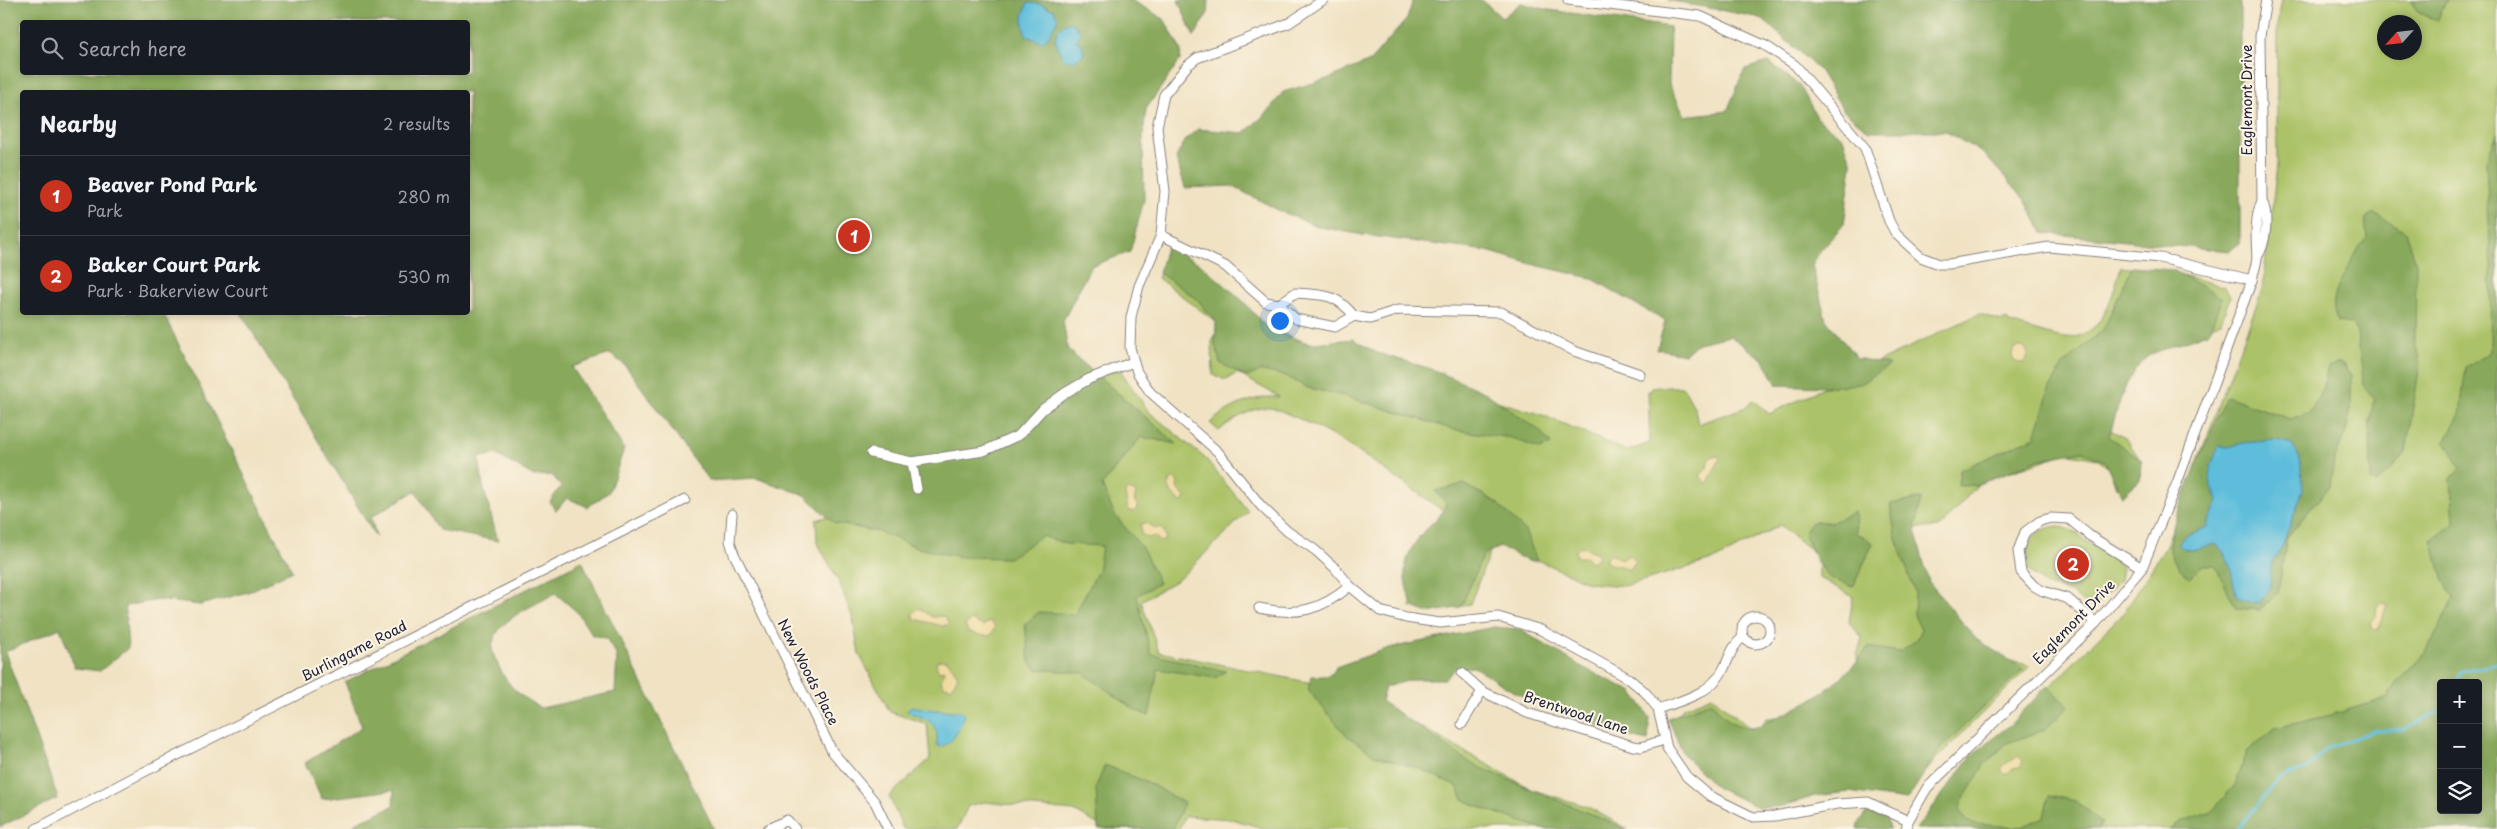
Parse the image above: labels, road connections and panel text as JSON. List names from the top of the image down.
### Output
{
  "streets": {
    "street": [
      "Eaglemont Drive",
      "Burlingame Road",
      "New Woods Place",
      "Brentwood Lane"
    ]
  },
  "north": "bottom left",
  "page": {
    "search": "Search here",
    "heading": ["Nearby", "2 results"],
    "list": [
      {
        "mark": "1",
        "name": "Beaver Pond Park",
        "note": "Park",
        "value": "280 m"
      },
      {
        "mark": "2",
        "name": "Baker Court Park",
        "note": "Park · Bakerview Court",
        "value": "530 m"
      }
    ],
    "pins": ["1", "2"],
    "map_buttons": ["+", "−"]
  }
}
